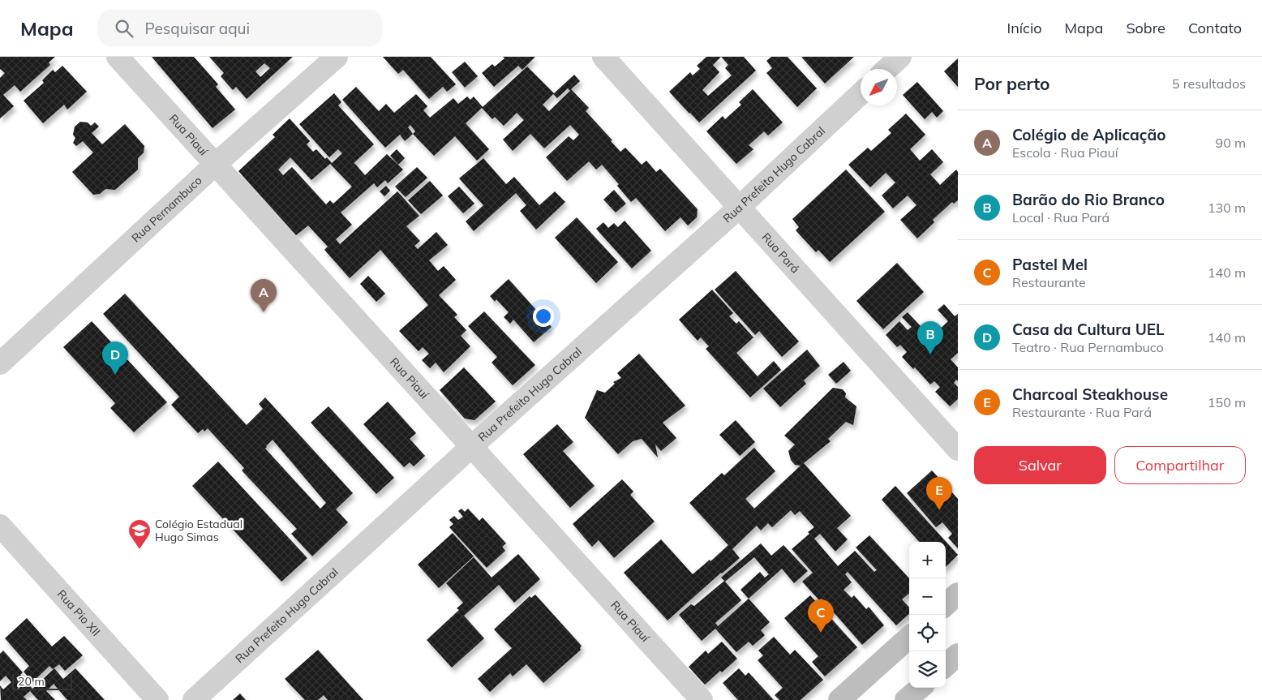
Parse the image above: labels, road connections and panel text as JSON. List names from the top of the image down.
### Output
{
  "streets": {
    "street": [
      "Rua Piauí",
      "Rua Prefeito Hugo Cabral",
      "Rua Pernambuco",
      "Rua Pará",
      "Rua Pio XII"
    ]
  },
  "crossings": [
    ["Rua Piauí", "Rua Prefeito Hugo Cabral"],
    ["Rua Piauí", "Rua Pernambuco"],
    ["Rua Prefeito Hugo Cabral", "Rua Pará"]
  ],
  "places": {
    "school or university": ["Colégio Estadual Hugo Simas"]
  },
  "scale_bar": "20 m",
  "north": "bottom left",
  "page": {
    "header": "Mapa",
    "search": "Pesquisar aqui",
    "nav": [
      "Início",
      "Mapa",
      "Sobre",
      "Contato"
    ],
    "heading": ["Por perto", "5 resultados"],
    "list": [
      {
        "mark": "A",
        "name": "Colégio de Aplicação",
        "note": "Escola · Rua Piauí",
        "value": "90 m"
      },
      {
        "mark": "B",
        "name": "Barão do Rio Branco",
        "note": "Local · Rua Pará",
        "value": "130 m"
      },
      {
        "mark": "C",
        "name": "Pastel Mel",
        "note": "Restaurante",
        "value": "140 m"
      },
      {
        "mark": "D",
        "name": "Casa da Cultura UEL",
        "note": "Teatro · Rua Pernambuco",
        "value": "140 m"
      },
      {
        "mark": "E",
        "name": "Charcoal Steakhouse",
        "note": "Restaurante · Rua Pará",
        "value": "150 m"
      }
    ],
    "pins": [
      "A",
      "B",
      "D",
      "E",
      "C"
    ],
    "buttons": ["Salvar", "Compartilhar"],
    "map_buttons": ["+", "−"],
    "scale": "20 m"
  }
}
